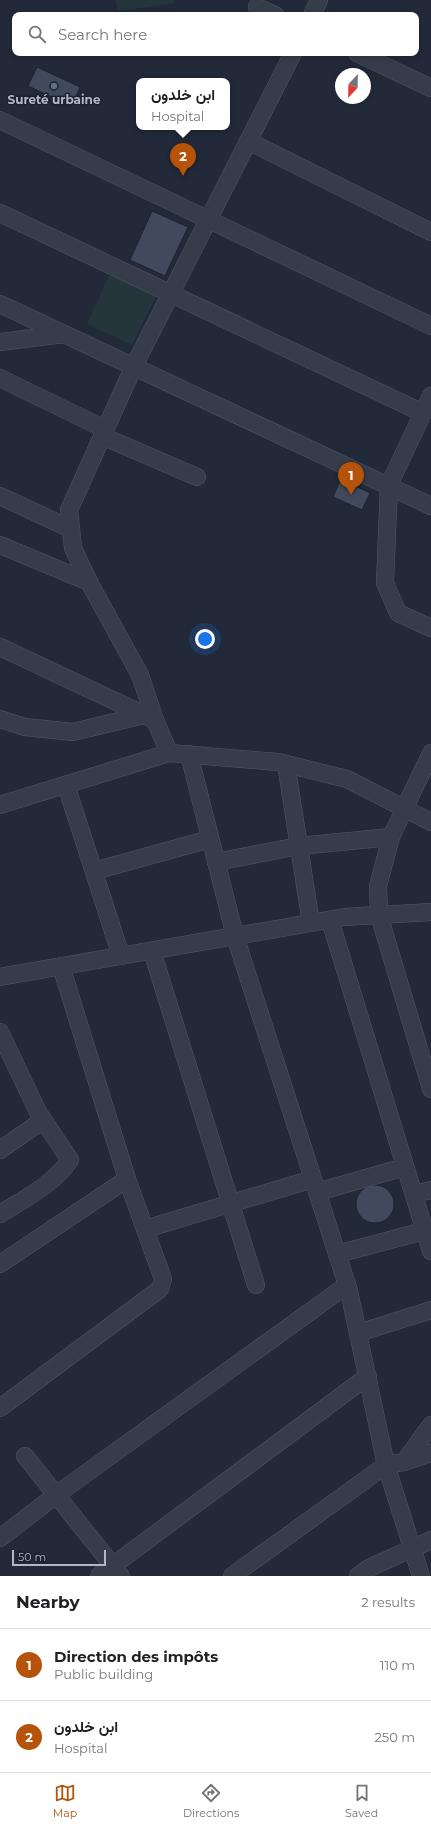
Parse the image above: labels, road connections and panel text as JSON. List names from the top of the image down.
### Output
{
  "places": ["Sureté urbaine"],
  "scale_bar": "50 m",
  "north": "bottom",
  "page": {
    "search": "Search here",
    "popup": ["ابن خلدون", "Hospital"],
    "pins": ["2", "1"],
    "scale": "50 m",
    "heading": ["Nearby", "2 results"],
    "list": [
      {
        "mark": "1",
        "name": "Direction des impôts",
        "note": "Public building",
        "value": "110 m"
      },
      {
        "mark": "2",
        "name": "ابن خلدون",
        "note": "Hospital",
        "value": "250 m"
      }
    ],
    "nav": ["Map", "Directions", "Saved"]
  }
}
